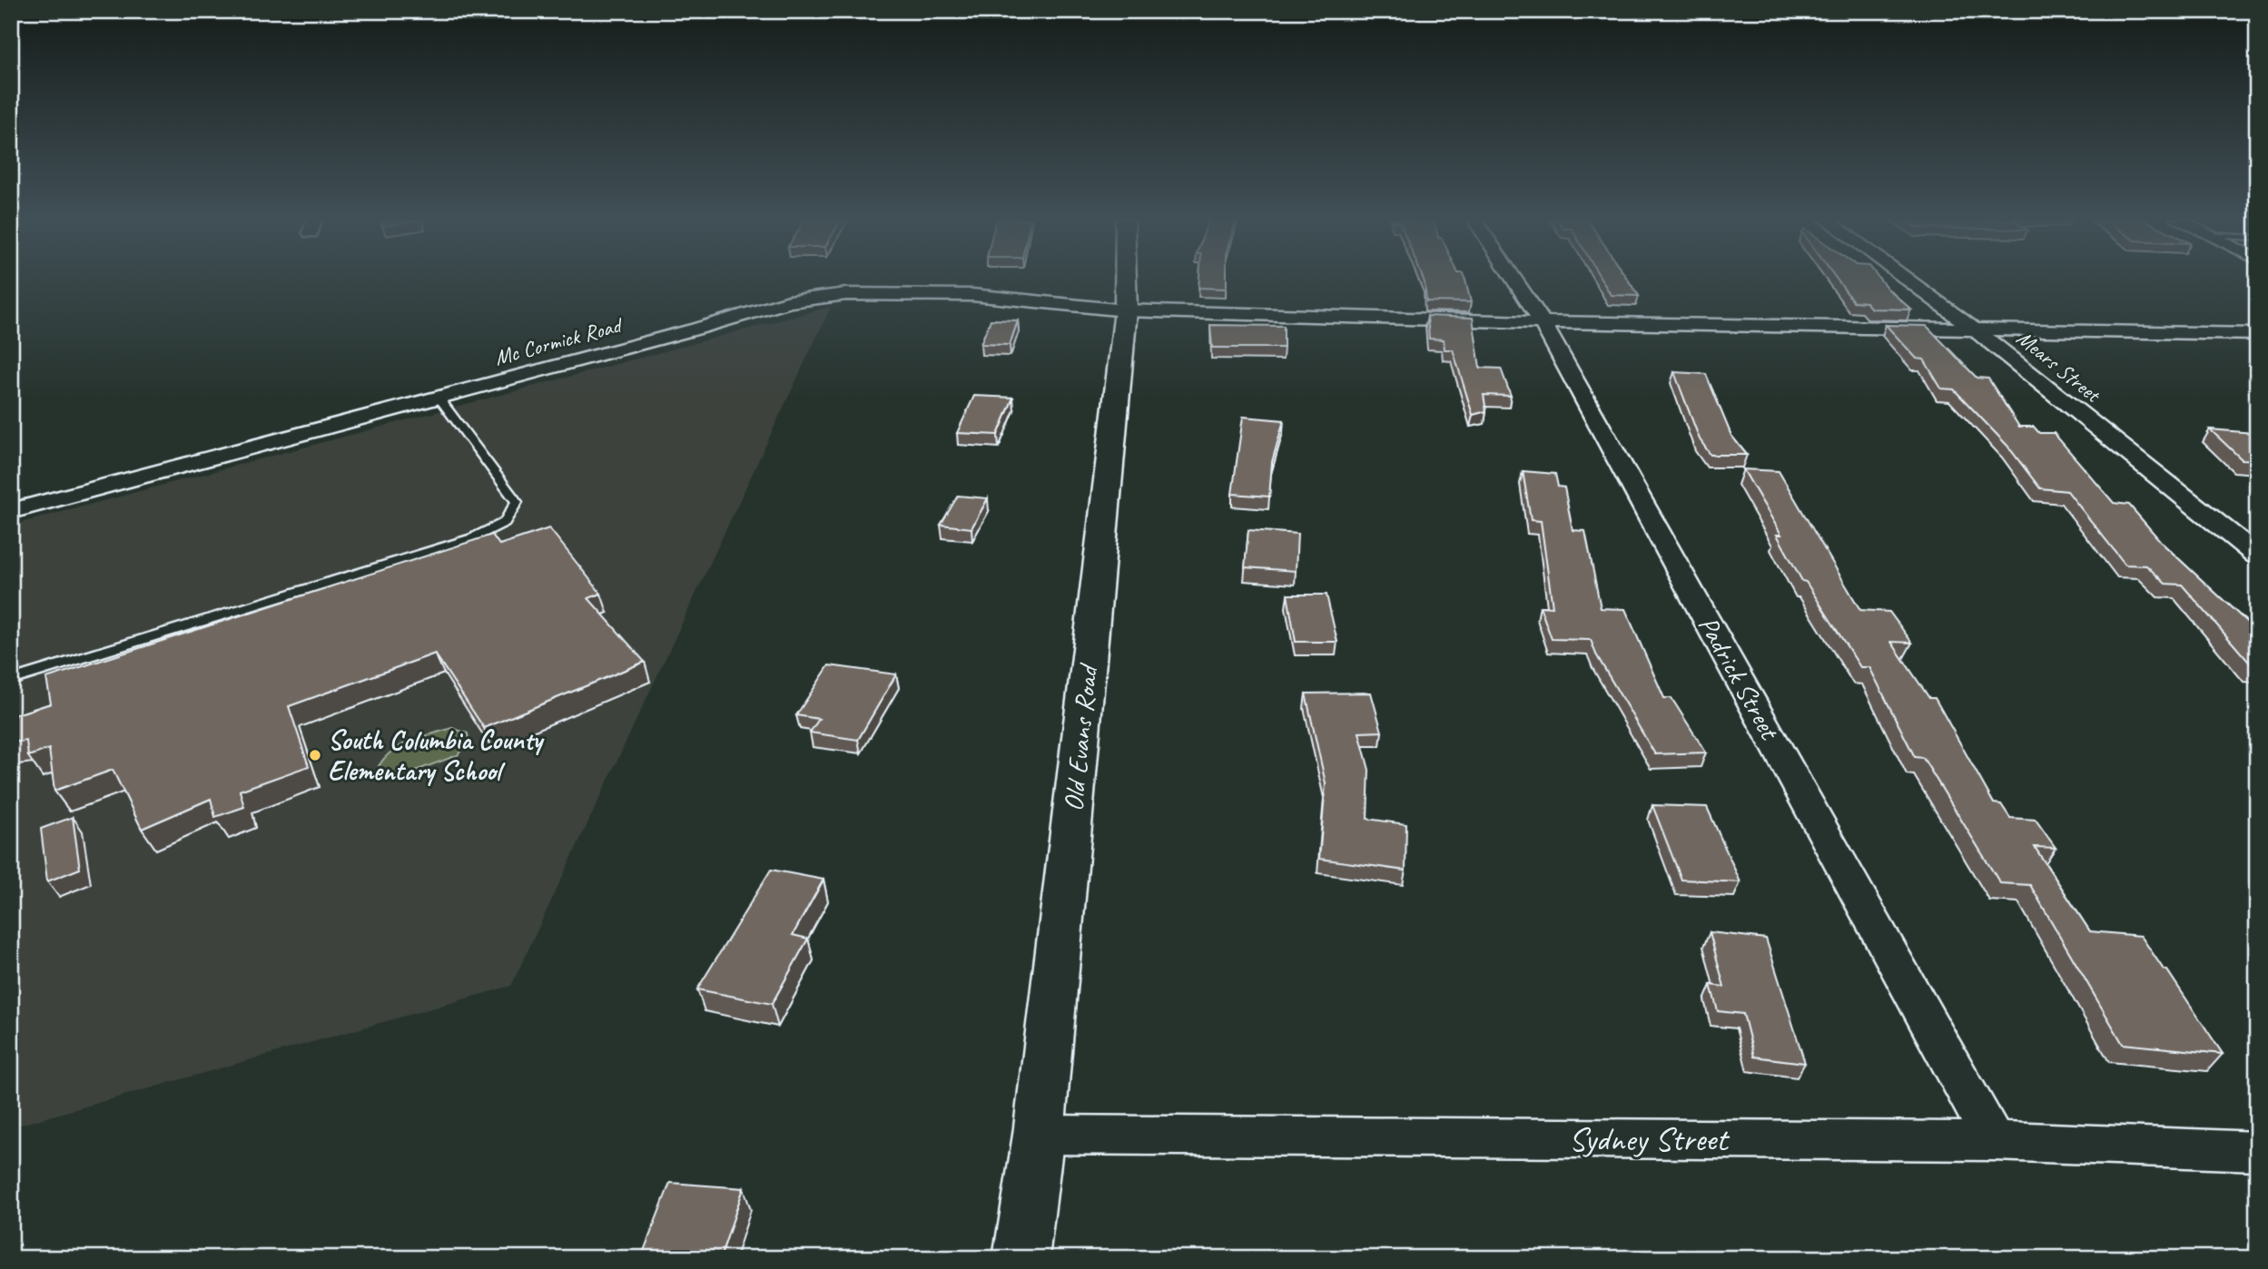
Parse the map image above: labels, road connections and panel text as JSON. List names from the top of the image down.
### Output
{
  "streets": {
    "street": [
      "Mc Cormick Road",
      "Mears Street",
      "Padrick Street",
      "Old Evans Road",
      "Sydney Street"
    ]
  },
  "crossings": [
    ["Mc Cormick Road", "Mears Street"],
    ["Mc Cormick Road", "Padrick Street"],
    ["Mc Cormick Road", "Old Evans Road"],
    ["Padrick Street", "Sydney Street"],
    ["Old Evans Road", "Sydney Street"]
  ],
  "places": ["South Columbia County Elementary School"]
}
